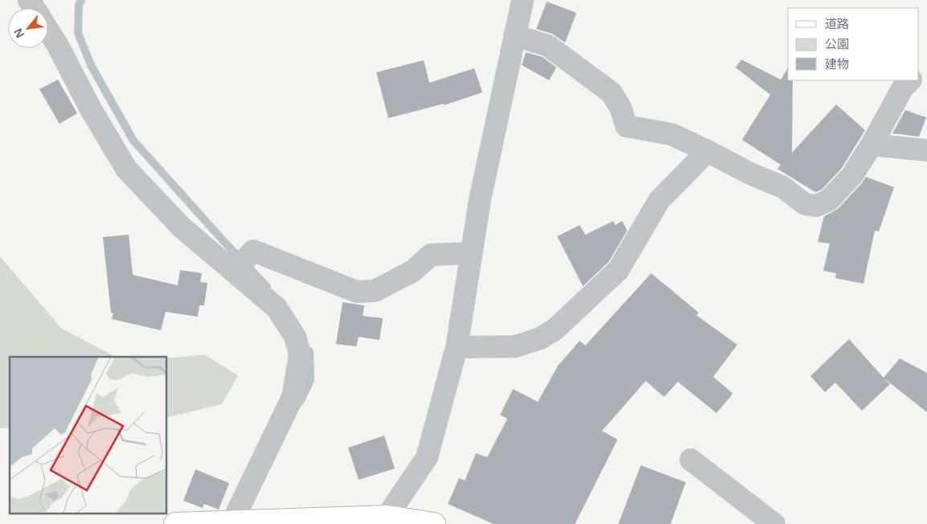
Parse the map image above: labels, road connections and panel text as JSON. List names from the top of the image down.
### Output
{
  "legend": ["道路", "公園", "建物"],
  "north": "bottom left"
}
